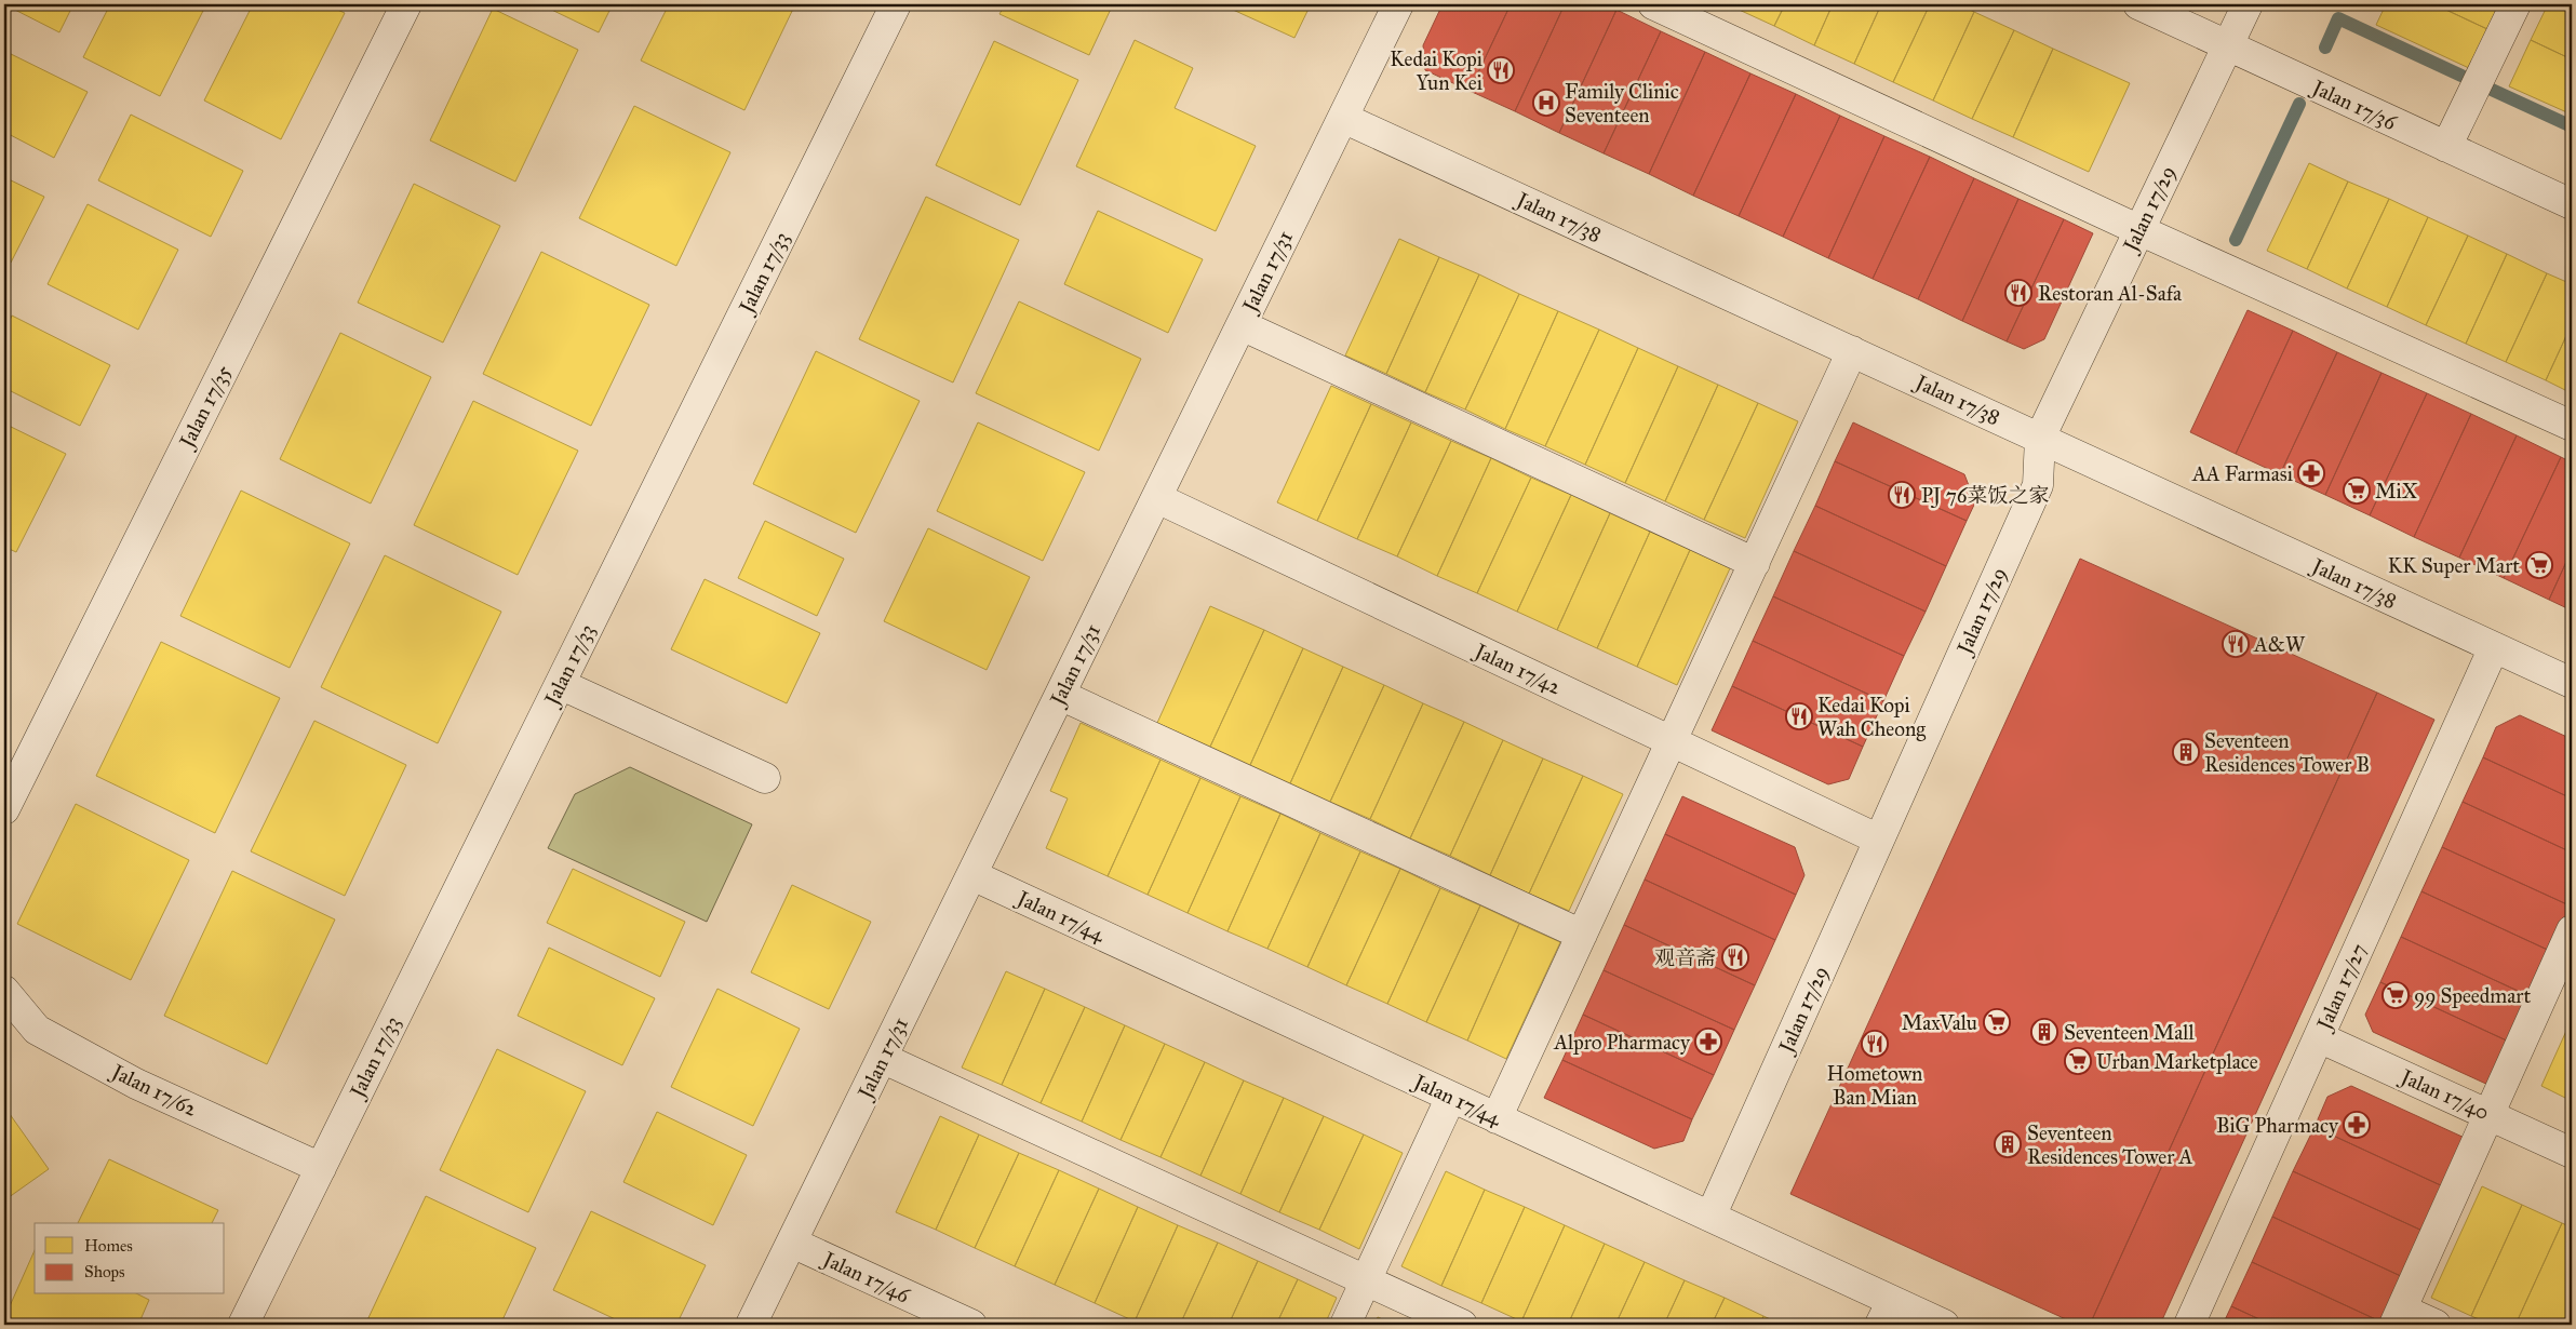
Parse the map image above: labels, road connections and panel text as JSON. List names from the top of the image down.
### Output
{
  "streets": {
    "street": [
      "Jalan 17/36",
      "Jalan 17/29",
      "Jalan 17/38",
      "Jalan 17/31",
      "Jalan 17/33",
      "Jalan 17/35",
      "Jalan 17/42",
      "Jalan 17/44",
      "Jalan 17/27",
      "Jalan 17/62",
      "Jalan 17/40",
      "Jalan 17/46"
    ]
  },
  "crossings": [
    ["Jalan 17/36", "Jalan 17/29"],
    ["Jalan 17/29", "Jalan 17/38"],
    ["Jalan 17/29", "Jalan 17/42"],
    ["Jalan 17/29", "Jalan 17/44"],
    ["Jalan 17/38", "Jalan 17/31"],
    ["Jalan 17/38", "Jalan 17/27"],
    ["Jalan 17/31", "Jalan 17/42"],
    ["Jalan 17/31", "Jalan 17/44"],
    ["Jalan 17/31", "Jalan 17/46"],
    ["Jalan 17/33", "Jalan 17/62"],
    ["Jalan 17/27", "Jalan 17/40"]
  ],
  "places": {
    "restaurant": [
      "Kedai Kopi Yun Kei",
      "Restoran Al-Safa",
      "PJ 76菜饭之家",
      "A&W",
      "Kedai Kopi Wah Cheong",
      "观音斋",
      "Hometown Ban Mian"
    ],
    "hospital": ["Family Clinic Seventeen"],
    "pharmacy": ["AA Farmasi", "Alpro Pharmacy", "BiG Pharmacy"],
    "supermarket": [
      "MiX",
      "KK Super Mart",
      "99 Speedmart",
      "MaxValu",
      "Urban Marketplace"
    ],
    "building": ["Seventeen Residences Tower B", "Seventeen Mall", "Seventeen Residences Tower A"]
  },
  "legend": ["Homes", "Shops"]
}
